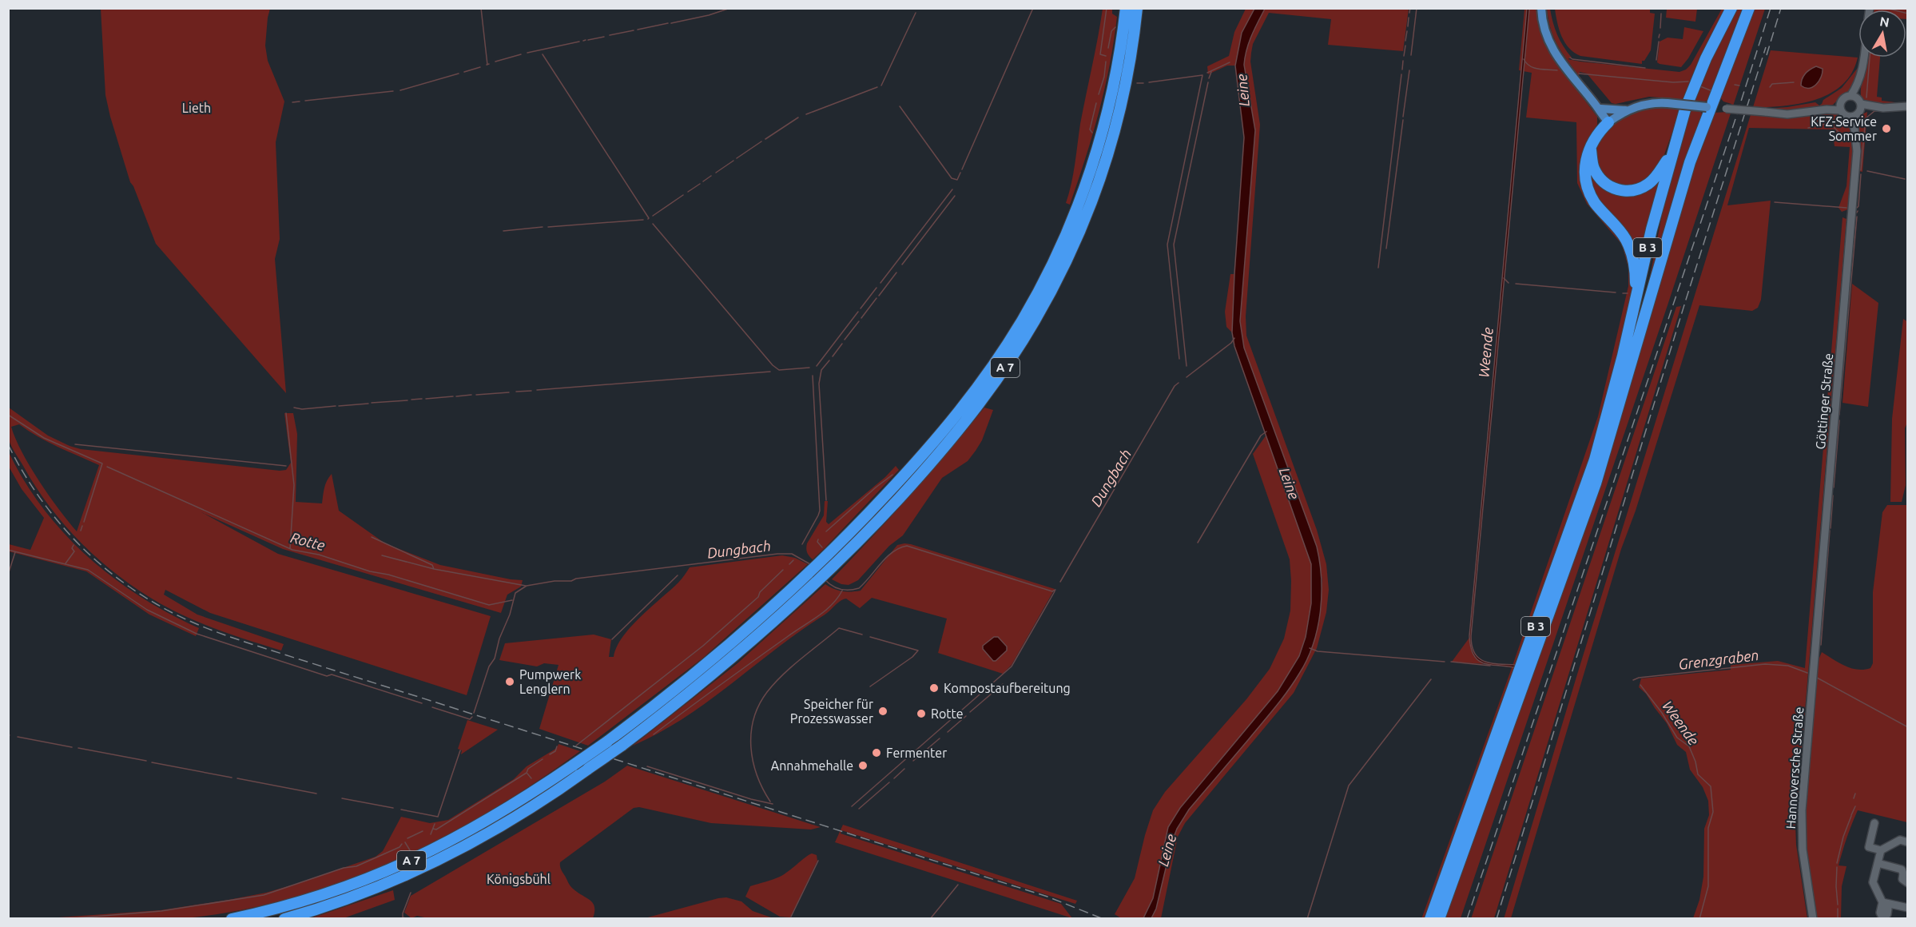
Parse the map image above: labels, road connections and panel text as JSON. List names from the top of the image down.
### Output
{
  "streets": {
    "highway": ["B 3", "A 7"],
    "street": ["Göttinger Straße", "Hannoversche Straße"]
  },
  "crossings": [
    ["Göttinger Straße", "Hannoversche Straße"]
  ],
  "water": [
    "Leine",
    "Weende",
    "Dungbach",
    "Rotte",
    "Grenzgraben"
  ],
  "parks": ["Lieth", "Königsbühl"],
  "places": [
    "KFZ-Service Sommer",
    "Pumpwerk Lenglern",
    "Kompostaufbereitung",
    "Speicher für Prozesswasser",
    "Rotte",
    "Fermenter",
    "Annahmehalle"
  ],
  "north": "top"
}
